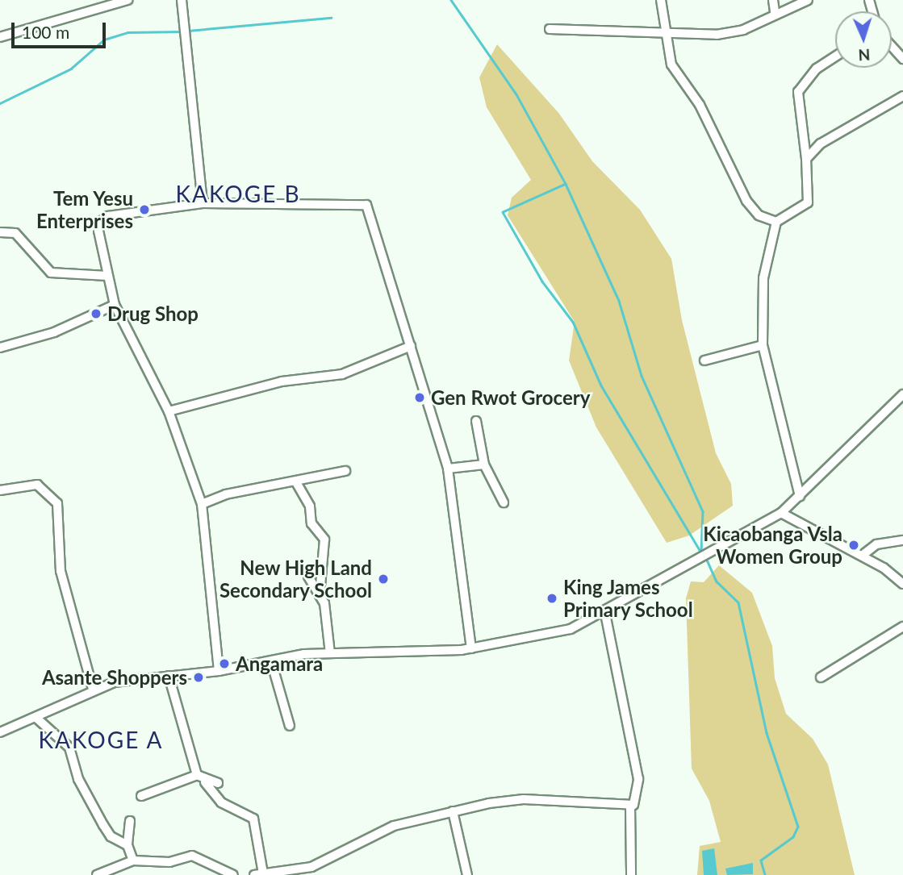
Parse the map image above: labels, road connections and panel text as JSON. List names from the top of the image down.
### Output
{
  "districts": ["KAKOGE B", "KAKOGE A"],
  "places": [
    "Tem Yesu Enterprises",
    "Drug Shop",
    "Gen Rwot Grocery",
    "Kicaobanga Vsla Women Group",
    "New High Land Secondary School",
    "King James Primary School",
    "Angamara",
    "Asante Shoppers"
  ],
  "scale_bar": "100 m",
  "north": "bottom"
}
